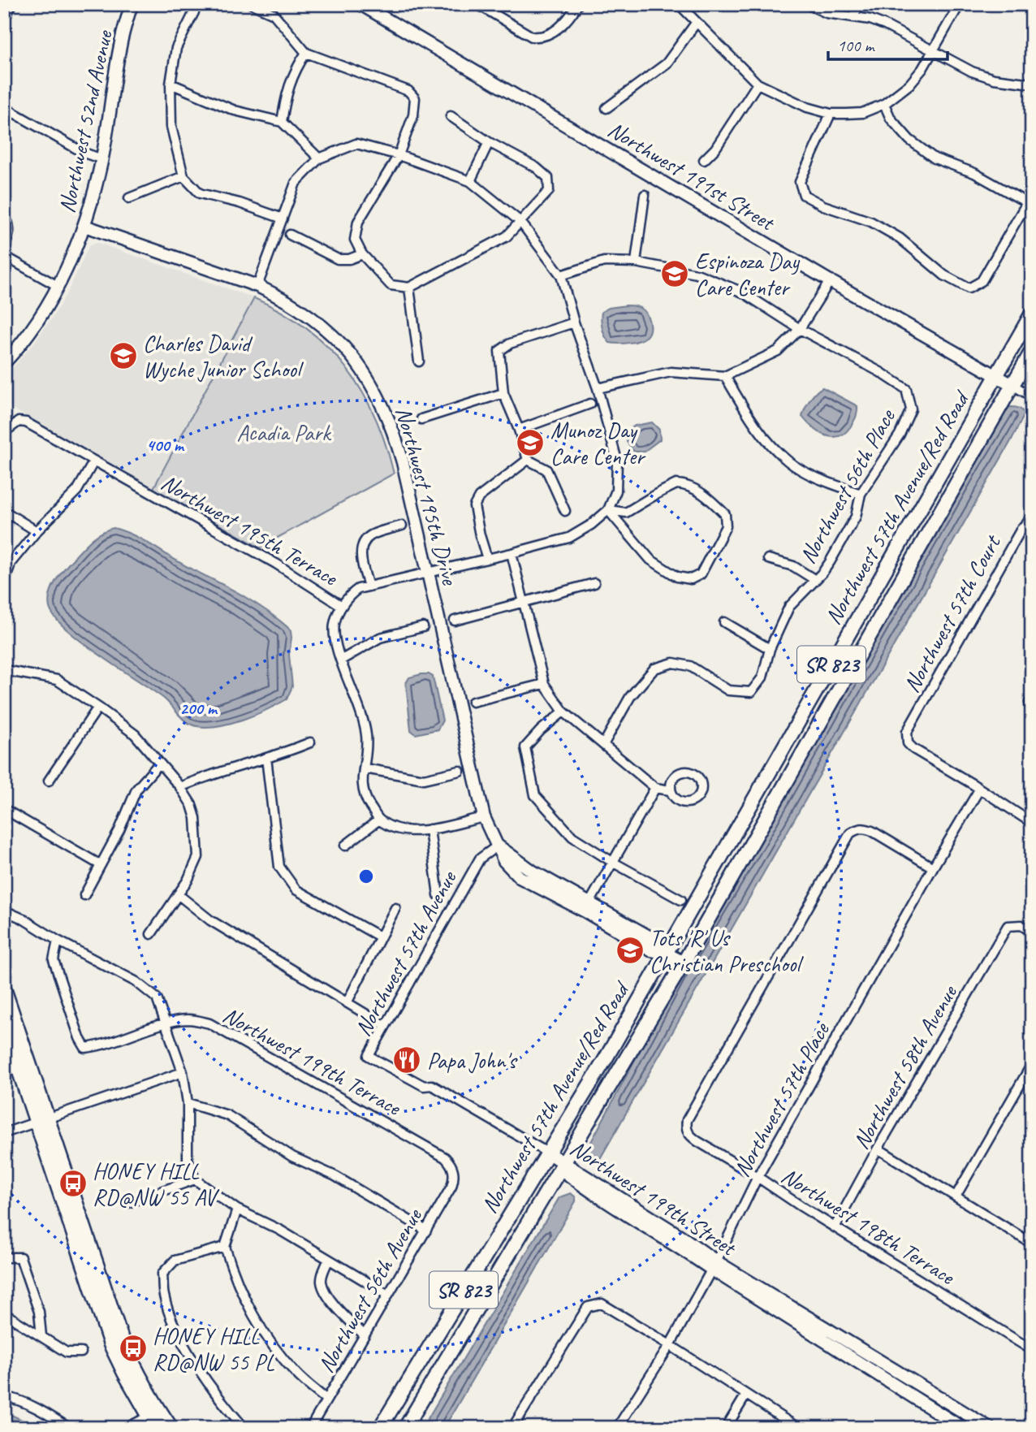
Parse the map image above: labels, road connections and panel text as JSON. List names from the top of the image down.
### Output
{
  "streets": {
    "main road": ["Northwest 57th Avenue/Red Road", "SR 823"],
    "street": [
      "Northwest 52nd Avenue",
      "Northwest 191st Street",
      "Northwest 56th Place",
      "Northwest 195th Drive",
      "Northwest 195th Terrace",
      "Northwest 57th Court",
      "Northwest 57th Avenue",
      "Northwest 199th Terrace",
      "Northwest 58th Avenue",
      "Northwest 57th Place",
      "Northwest 199th Street",
      "Northwest 198th Terrace",
      "Northwest 56th Avenue"
    ]
  },
  "crossings": [
    ["Northwest 52nd Avenue", "Northwest 195th Drive"],
    ["Northwest 191st Street", "Northwest 57th Avenue/Red Road"],
    ["Northwest 195th Drive", "Northwest 57th Avenue/Red Road"],
    ["Northwest 195th Drive", "Northwest 57th Avenue"],
    ["Northwest 57th Avenue/Red Road", "Northwest 57th Avenue"],
    ["Northwest 57th Avenue/Red Road", "Northwest 199th Street"],
    ["Northwest 57th Court", "Northwest 57th Place"],
    ["Northwest 57th Avenue", "Northwest 199th Street"],
    ["Northwest 199th Terrace", "Northwest 56th Avenue"],
    ["Northwest 58th Avenue", "Northwest 198th Terrace"],
    ["Northwest 57th Place", "Northwest 199th Street"],
    ["Northwest 57th Place", "Northwest 198th Terrace"]
  ],
  "parks": ["Acadia Park"],
  "places": {
    "school or university": [
      "Espinoza Day Care Center",
      "Charles David Wyche Junior School",
      "Munoz Day Care Center",
      "Tots 'R' Us Christian Preschool"
    ],
    "restaurant": ["Papa John's"],
    "bus stop": ["HONEY HILL RD@NW 55 AV", "HONEY HILL RD@NW 55 PL"]
  },
  "scale_bar": "100 m",
  "rings": ["400 m", "200 m"]
}
